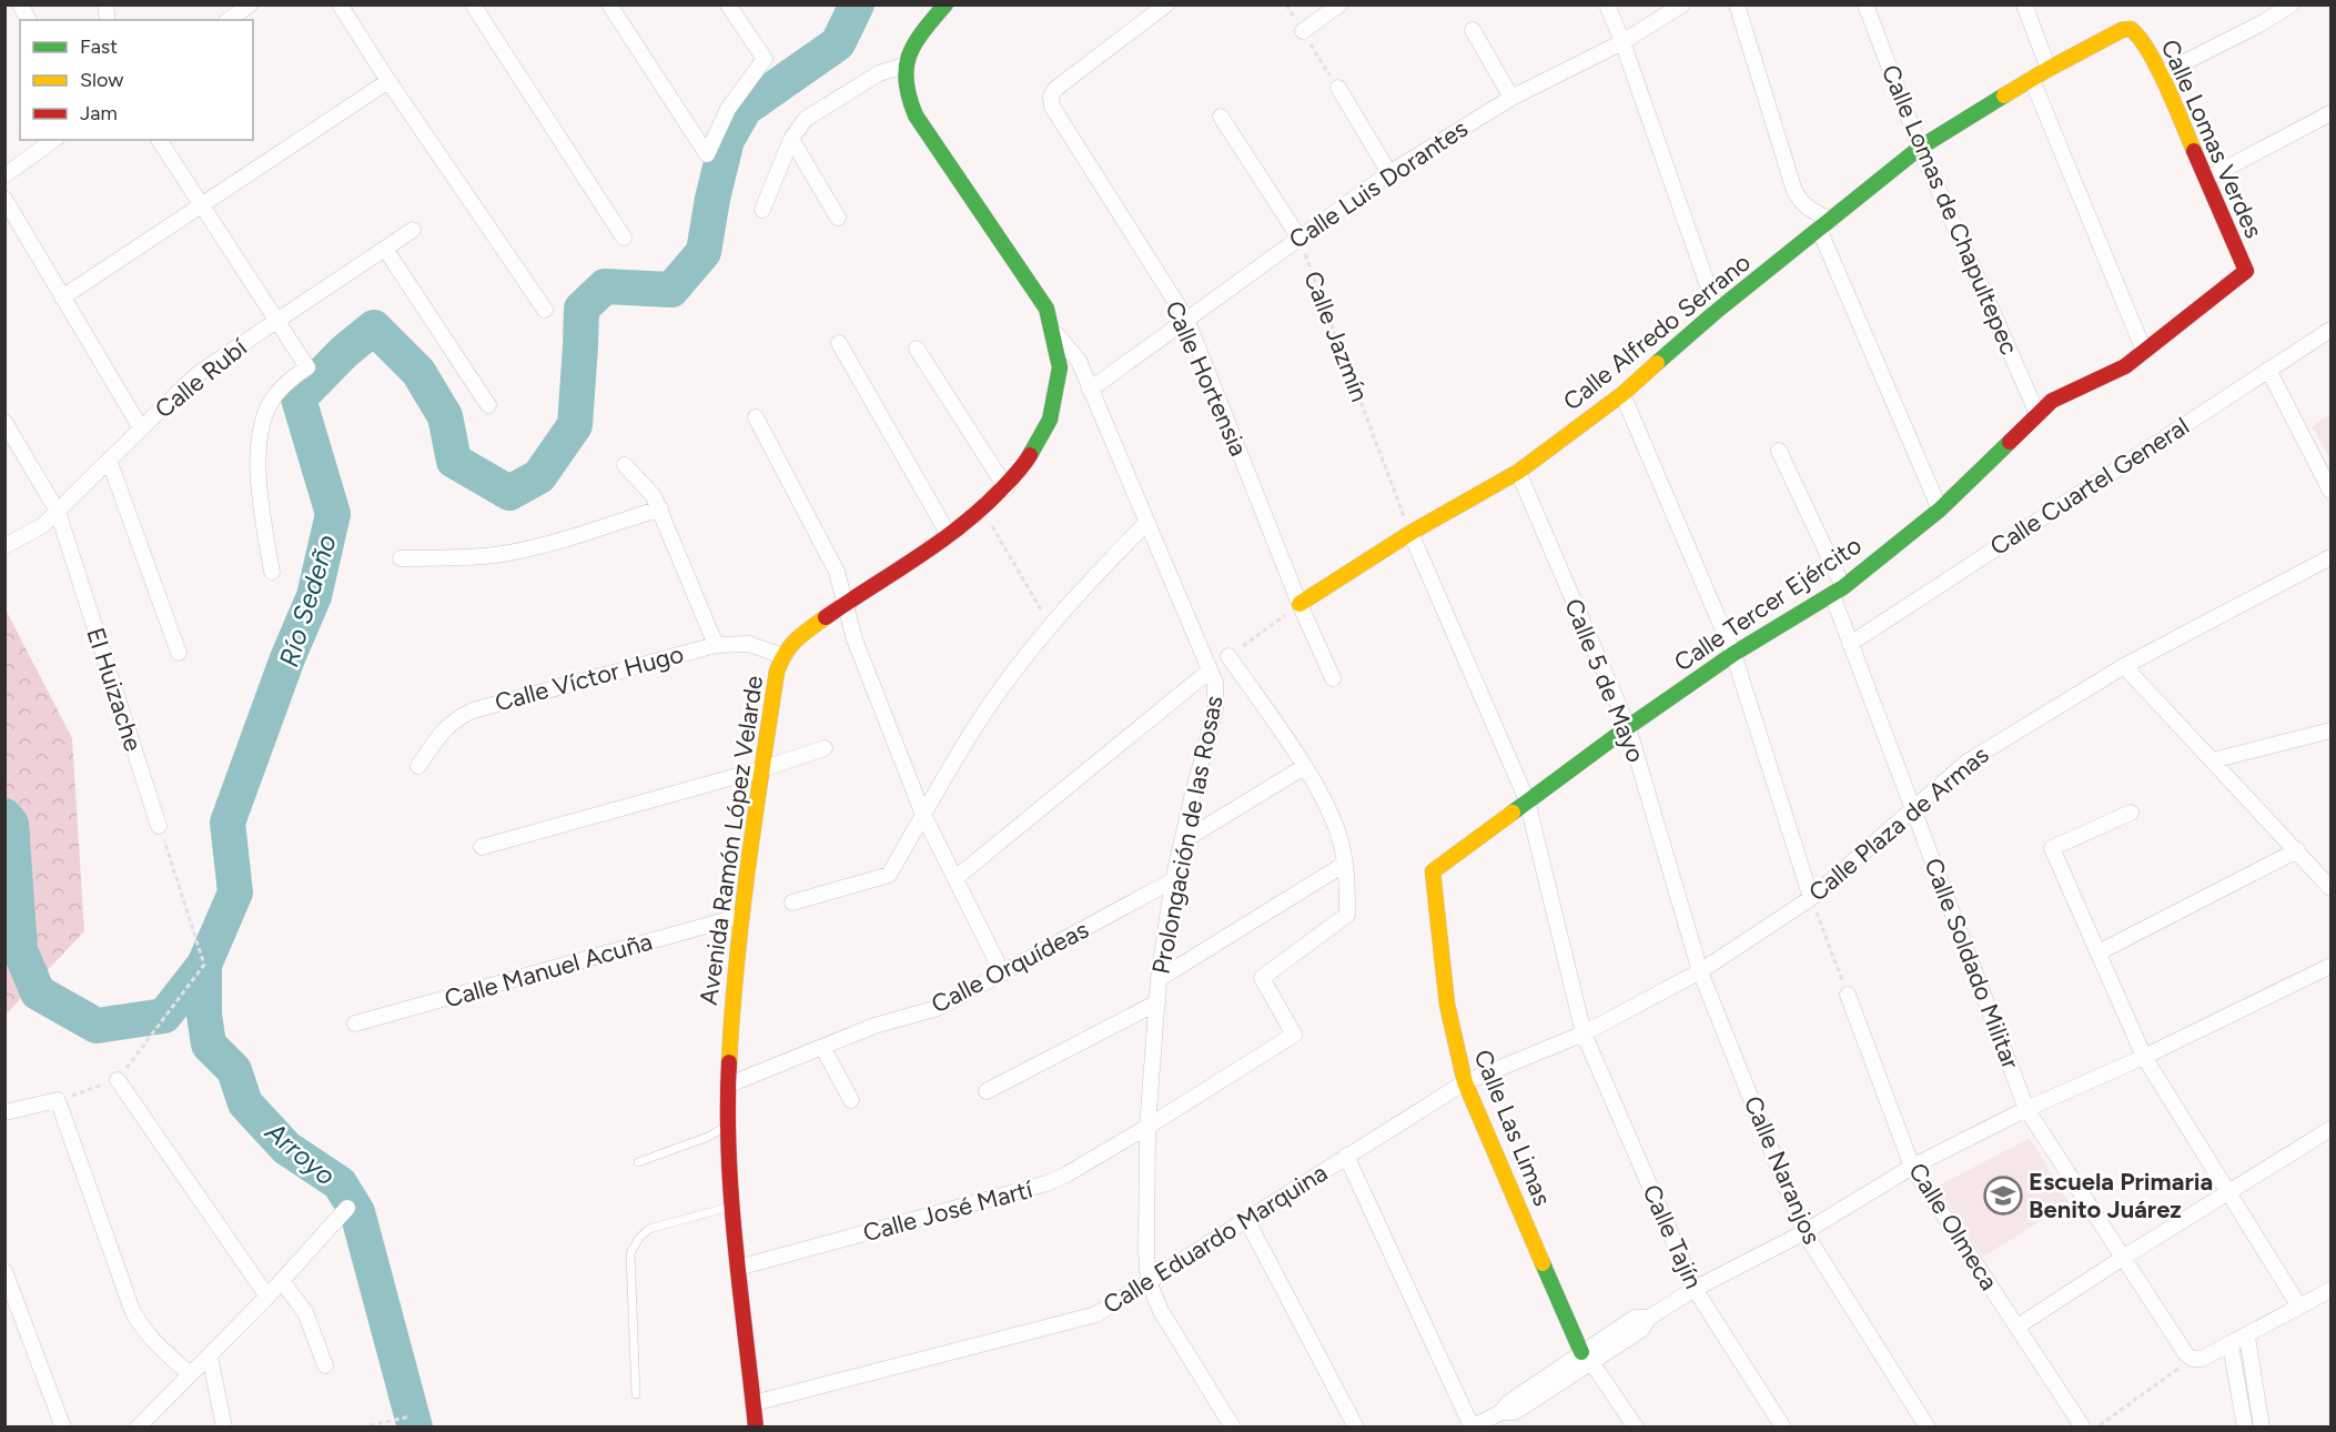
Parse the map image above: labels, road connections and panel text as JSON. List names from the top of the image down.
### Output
{
  "streets": {
    "street": [
      "Calle Lomas Verdes",
      "Calle Luis Dorantes",
      "Calle Lomas de Chapultepec",
      "Calle Alfredo Serrano",
      "Calle Rubí",
      "Calle Hortensia",
      "Calle Cuartel General",
      "Calle Tercer Ejército",
      "Calle Víctor Hugo",
      "Calle 5 de Mayo",
      "El Huizache",
      "Calle Plaza de Armas",
      "Prolongación de las Rosas",
      "Avenida Ramón López Velarde",
      "Calle Soldado Militar",
      "Calle Orquídeas",
      "Calle Manuel Acuña",
      "Calle Las Limas",
      "Calle Naranjos",
      "Calle José Martí",
      "Calle Olmeca",
      "Calle Tajín",
      "Calle Eduardo Marquina"
    ],
    "path": ["Calle Jazmín"]
  },
  "crossings": [
    ["Calle Lomas Verdes", "Calle Alfredo Serrano"],
    ["Calle Lomas Verdes", "Calle Tercer Ejército"],
    ["Calle Luis Dorantes", "Calle Jazmín"],
    ["Calle Luis Dorantes", "Calle Hortensia"],
    ["Calle Luis Dorantes", "Prolongación de las Rosas"],
    ["Calle Lomas de Chapultepec", "Calle Alfredo Serrano"],
    ["Calle Lomas de Chapultepec", "Calle Tercer Ejército"],
    ["Calle Alfredo Serrano", "Calle Jazmín"],
    ["Calle Alfredo Serrano", "Calle Hortensia"],
    ["Calle Alfredo Serrano", "Calle 5 de Mayo"],
    ["Calle Alfredo Serrano", "Calle Tajín"],
    ["Calle Jazmín", "Calle Tajín"],
    ["Calle Rubí", "El Huizache"],
    ["Calle Cuartel General", "Calle Soldado Militar"],
    ["Calle Tercer Ejército", "Calle 5 de Mayo"],
    ["Calle Tercer Ejército", "Calle Soldado Militar"],
    ["Calle Tercer Ejército", "Calle Las Limas"],
    ["Calle Tercer Ejército", "Calle Tajín"],
    ["Calle Víctor Hugo", "Avenida Ramón López Velarde"],
    ["Calle 5 de Mayo", "Calle Plaza de Armas"],
    ["Calle 5 de Mayo", "Calle Naranjos"],
    ["Calle Plaza de Armas", "Calle Soldado Militar"],
    ["Calle Plaza de Armas", "Calle Las Limas"],
    ["Calle Plaza de Armas", "Calle Naranjos"],
    ["Calle Plaza de Armas", "Calle Tajín"],
    ["Calle Plaza de Armas", "Calle Eduardo Marquina"],
    ["Prolongación de las Rosas", "Avenida Ramón López Velarde"],
    ["Prolongación de las Rosas", "Calle Orquídeas"],
    ["Prolongación de las Rosas", "Calle José Martí"],
    ["Prolongación de las Rosas", "Calle Eduardo Marquina"],
    ["Avenida Ramón López Velarde", "Calle Orquídeas"],
    ["Avenida Ramón López Velarde", "Calle Manuel Acuña"],
    ["Avenida Ramón López Velarde", "Calle José Martí"],
    ["Avenida Ramón López Velarde", "Calle Eduardo Marquina"],
    ["Calle Las Limas", "Calle Eduardo Marquina"]
  ],
  "water": ["Río Sedeño", "Arroyo"],
  "places": {
    "school or university": ["Escuela Primaria Benito Juárez"]
  },
  "legend": ["Fast", "Slow", "Jam"]
}
